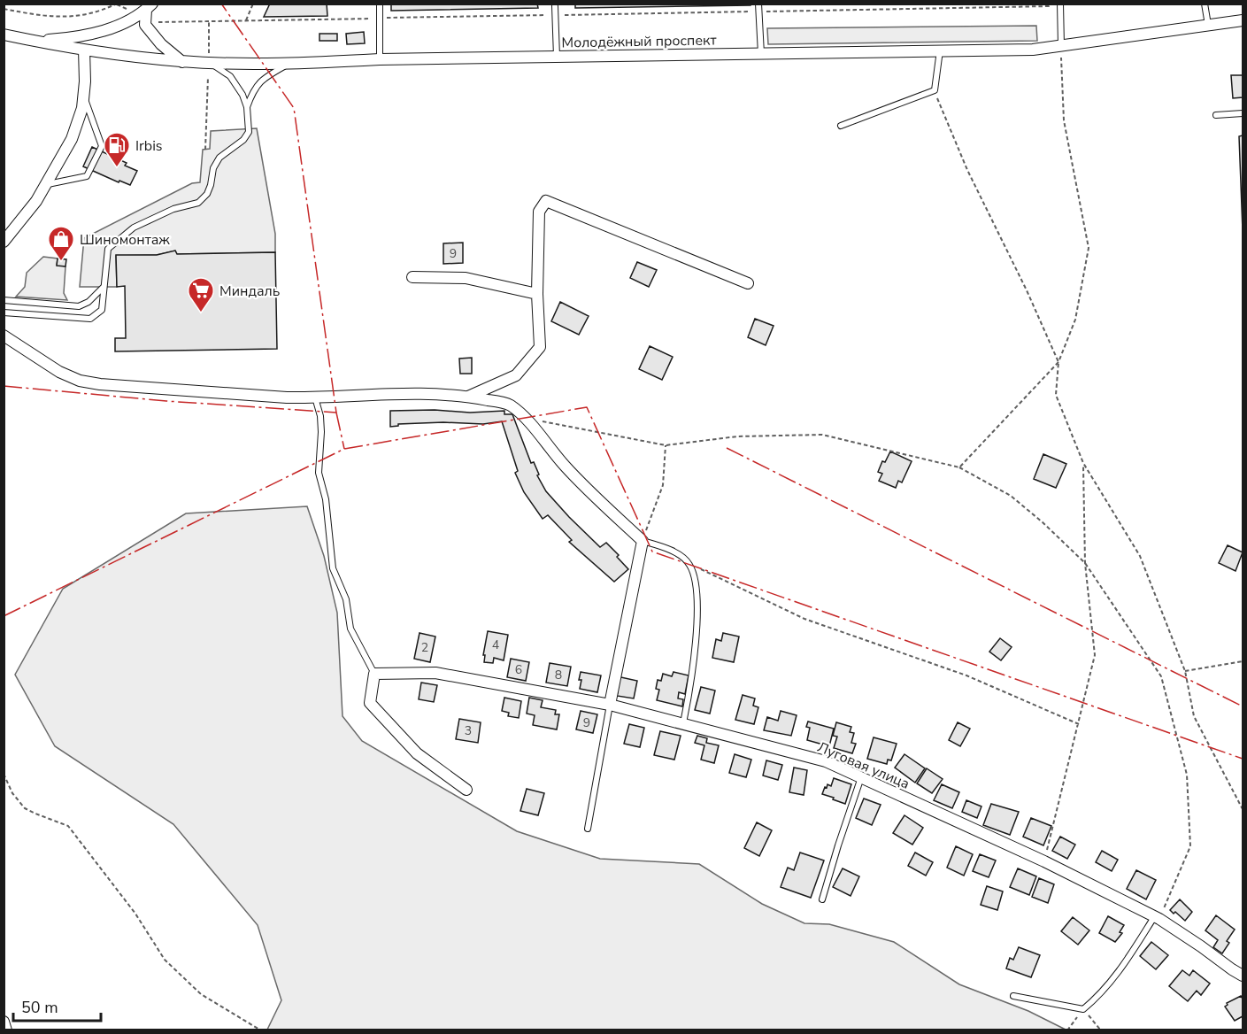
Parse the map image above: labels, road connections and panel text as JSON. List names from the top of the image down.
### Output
{
  "streets": {
    "street": ["Молодёжный проспект", "Луговая улица"]
  },
  "places": {
    "fuel station": ["Irbis"],
    "shop": ["Шиномонтаж"],
    "supermarket": ["Миндаль"]
  },
  "house_numbers": [
    "9",
    "4",
    "2",
    "6",
    "8",
    "9",
    "3"
  ],
  "scale_bar": "50 m"
}
